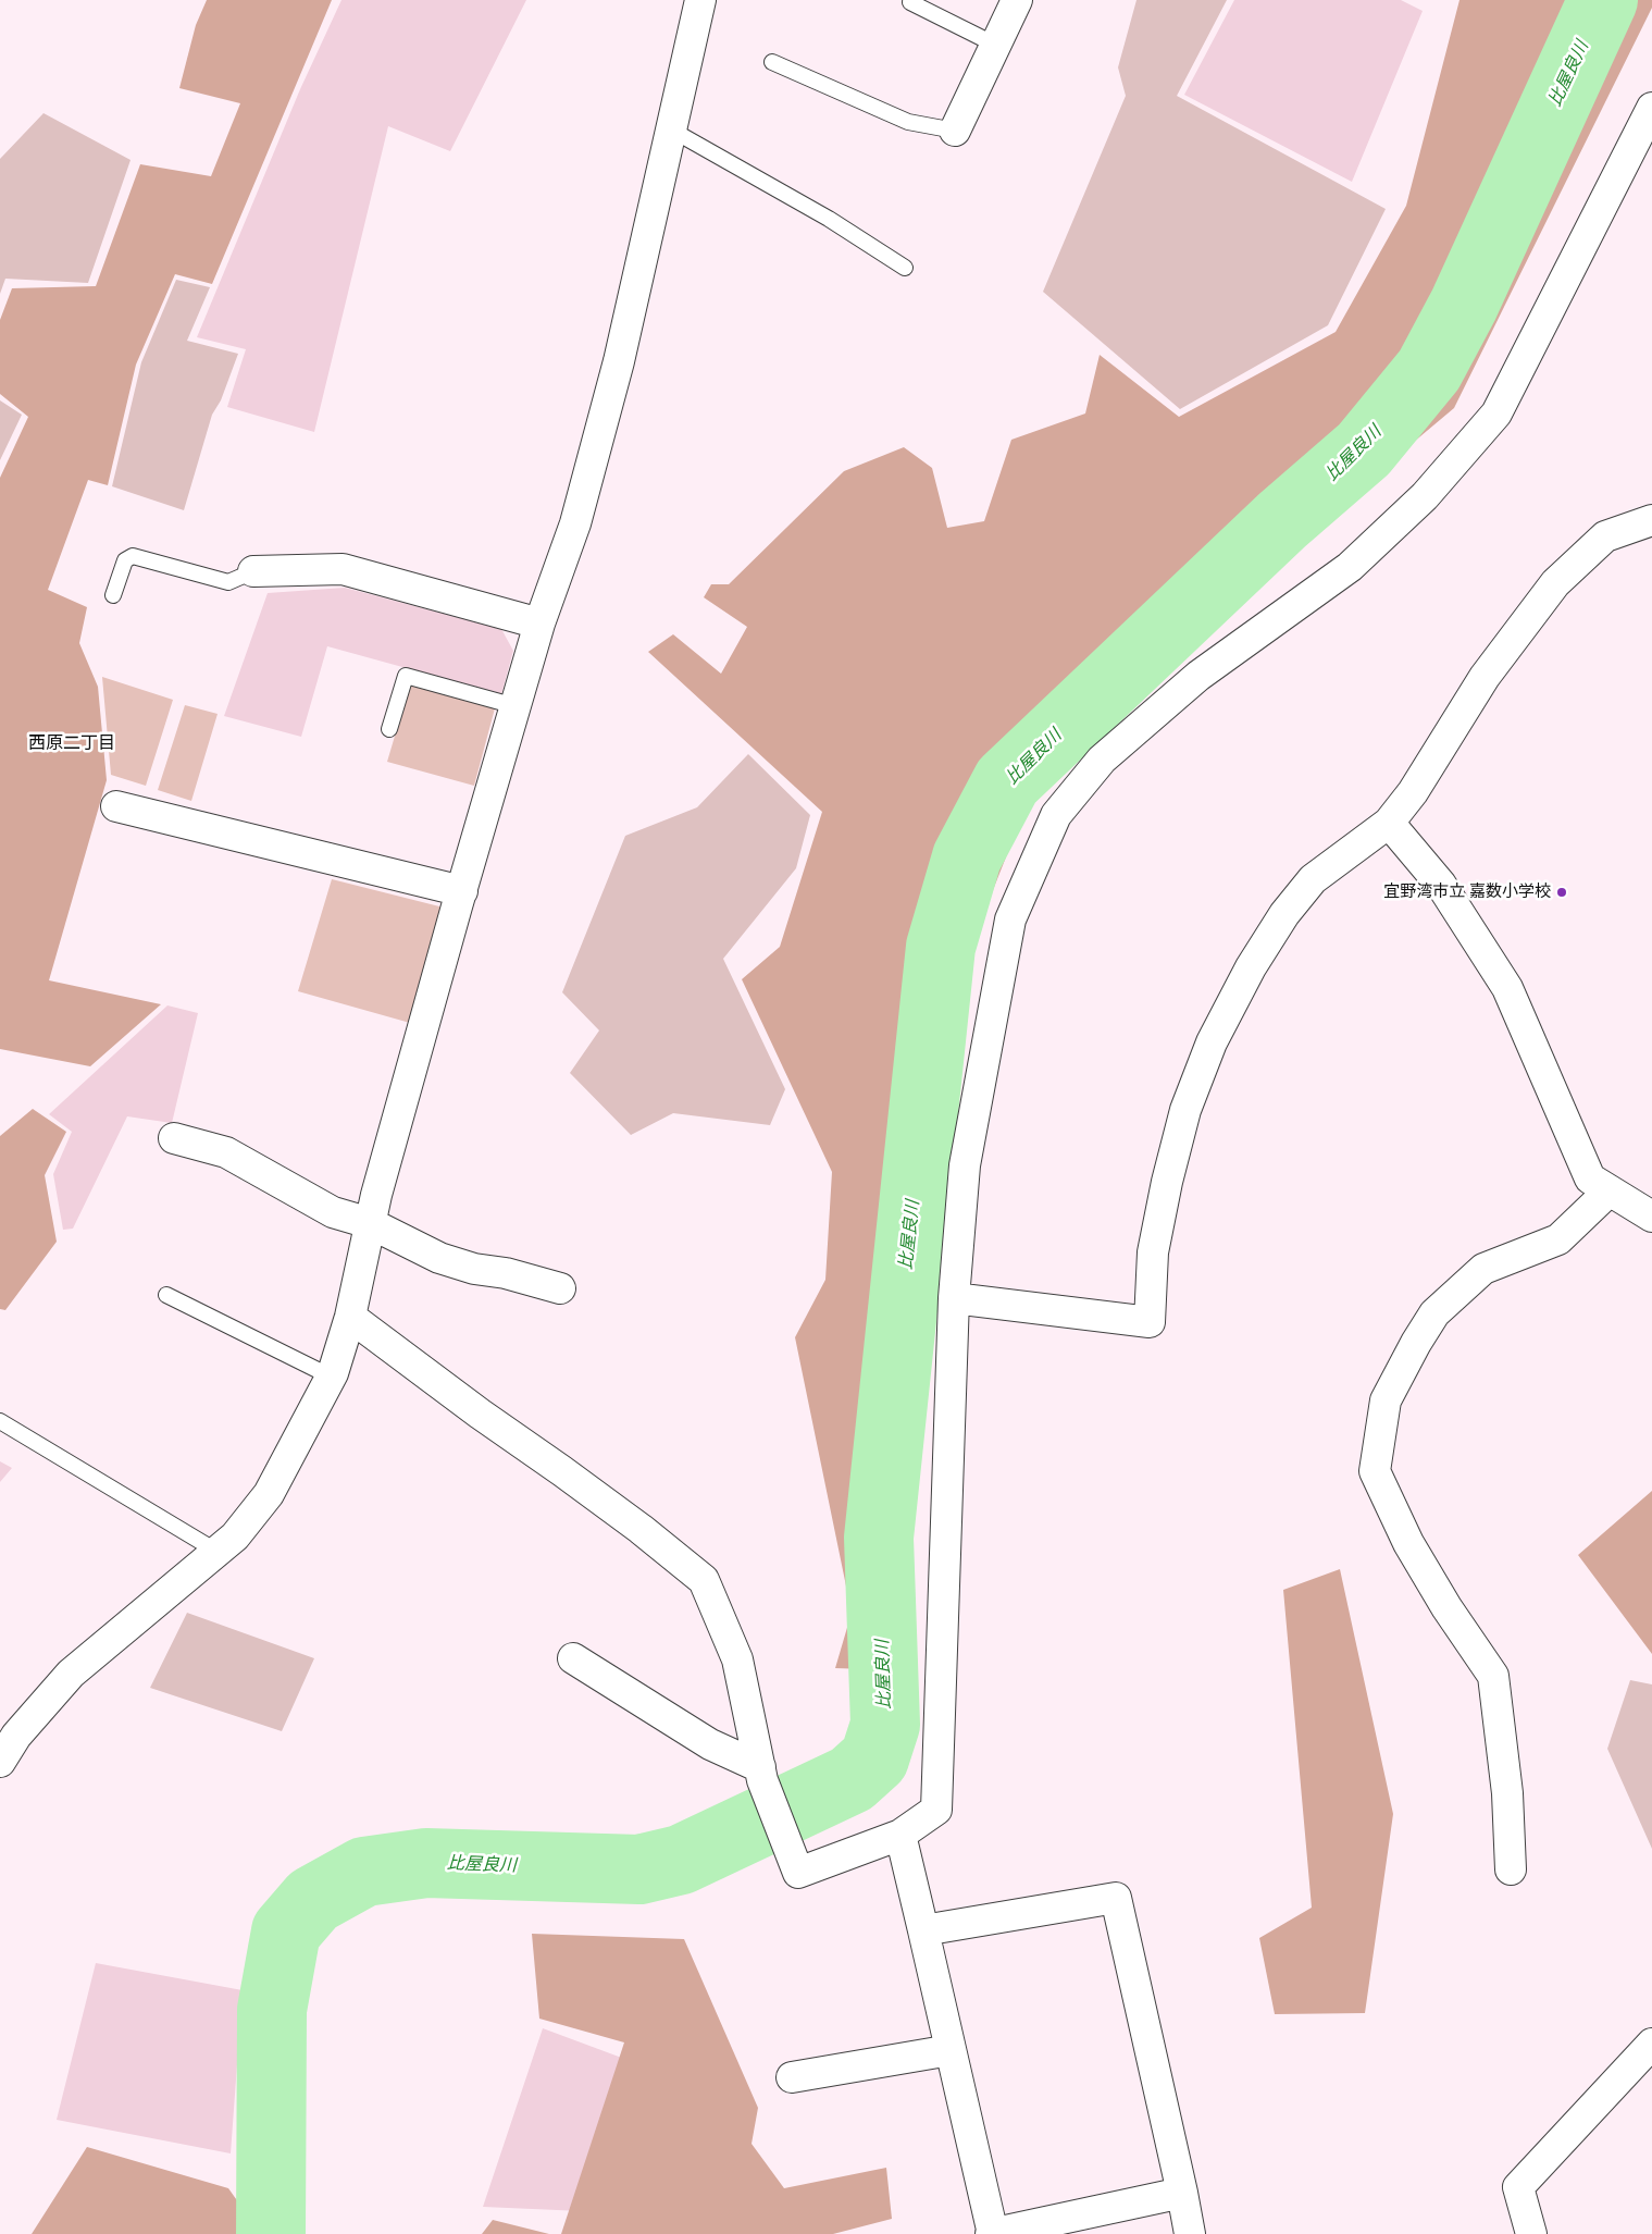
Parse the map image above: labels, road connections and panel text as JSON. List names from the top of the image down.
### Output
{
  "districts": ["西原二丁目"],
  "water": ["比屋良川"],
  "places": ["宜野湾市立 嘉数小学校"]
}
